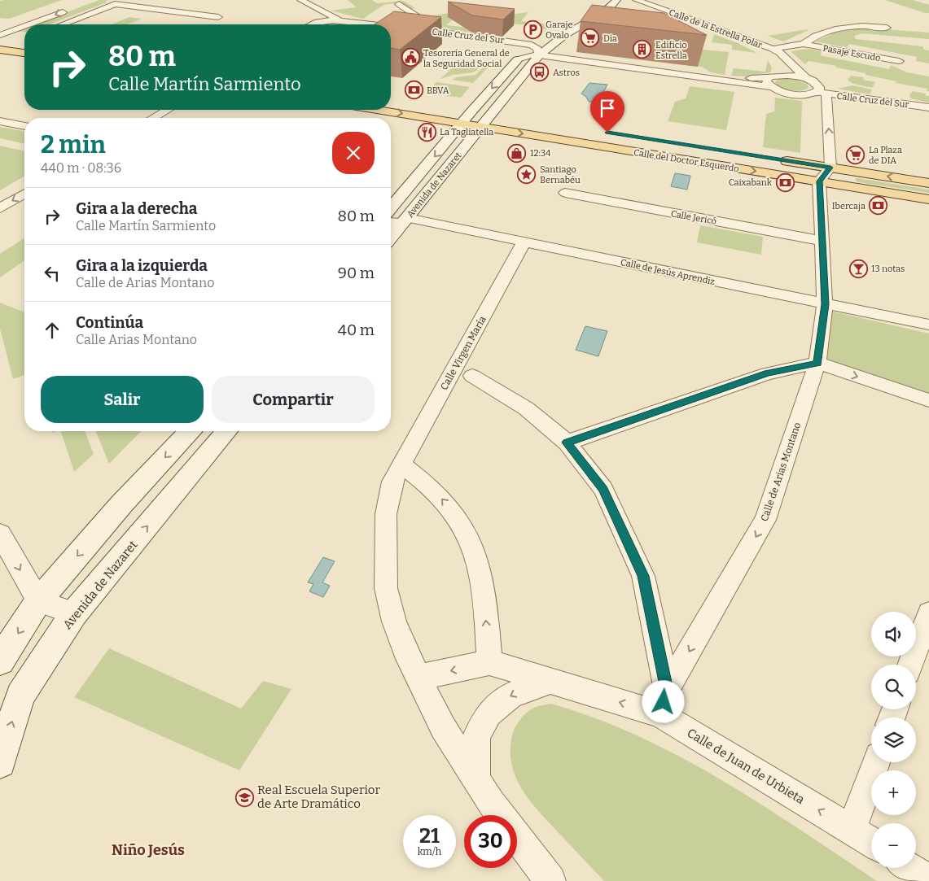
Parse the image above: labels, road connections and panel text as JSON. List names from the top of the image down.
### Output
{
  "streets": {
    "main road": ["Calle del Doctor Esquerdo", "Avenida de Nazaret"],
    "street": [
      "Calle de la Estrella Polar",
      "Calle Cruz del Sur",
      "Pasaje Escudo",
      "Calle Jericó",
      "Calle de Jesús Aprendiz",
      "Calle Virgen María",
      "Calle de Arias Montano",
      "Calle de Juan de Urbieta"
    ]
  },
  "crossings": [
    ["Calle de la Estrella Polar", "Calle Cruz del Sur"],
    ["Calle de la Estrella Polar", "Pasaje Escudo"],
    ["Calle Cruz del Sur", "Avenida de Nazaret"],
    ["Calle del Doctor Esquerdo", "Avenida de Nazaret"],
    ["Calle del Doctor Esquerdo", "Calle de Arias Montano"],
    ["Avenida de Nazaret", "Calle de Jesús Aprendiz"],
    ["Calle Jericó", "Calle de Arias Montano"],
    ["Calle de Jesús Aprendiz", "Calle Virgen María"],
    ["Calle de Jesús Aprendiz", "Calle de Arias Montano"],
    ["Calle Virgen María", "Calle de Juan de Urbieta"],
    ["Calle de Arias Montano", "Calle de Juan de Urbieta"]
  ],
  "one_way": ["Calle del Doctor Esquerdo", "Calle de Arias Montano", "Calle de Juan de Urbieta"],
  "districts": ["Niño Jesús"],
  "places": {
    "parking": ["Garaje Ovalo"],
    "supermarket": ["Dia", "La Plaza de DIA"],
    "building": ["Edificio Estrella"],
    "public building": ["Tesorería General de la Seguridad Social"],
    "bus stop": ["Astros"],
    "bank": ["BBVA", "Caixabank", "Ibercaja"],
    "restaurant": ["La Tagliatella"],
    "shop": ["12:34"],
    "place": ["Santiago Bernabéu"],
    "bar": ["13 notas"],
    "school or university": ["Real Escuela Superior de Arte Dramático"]
  },
  "page": {
    "turn": ["80 m", "Calle Martín Sarmiento"],
    "heading": ["2 min", "440 m · 08:36"],
    "list": [
      {
        "name": "Gira a la derecha",
        "note": "Calle Martín Sarmiento",
        "value": "80 m"
      },
      {
        "name": "Gira a la izquierda",
        "note": "Calle de Arias Montano",
        "value": "90 m"
      },
      {
        "name": "Continúa",
        "note": "Calle Arias Montano",
        "value": "40 m"
      }
    ],
    "buttons": ["Salir", "Compartir"],
    "map_buttons": ["+", "−"],
    "speed": "21 km/h",
    "limit": "30"
  }
}
